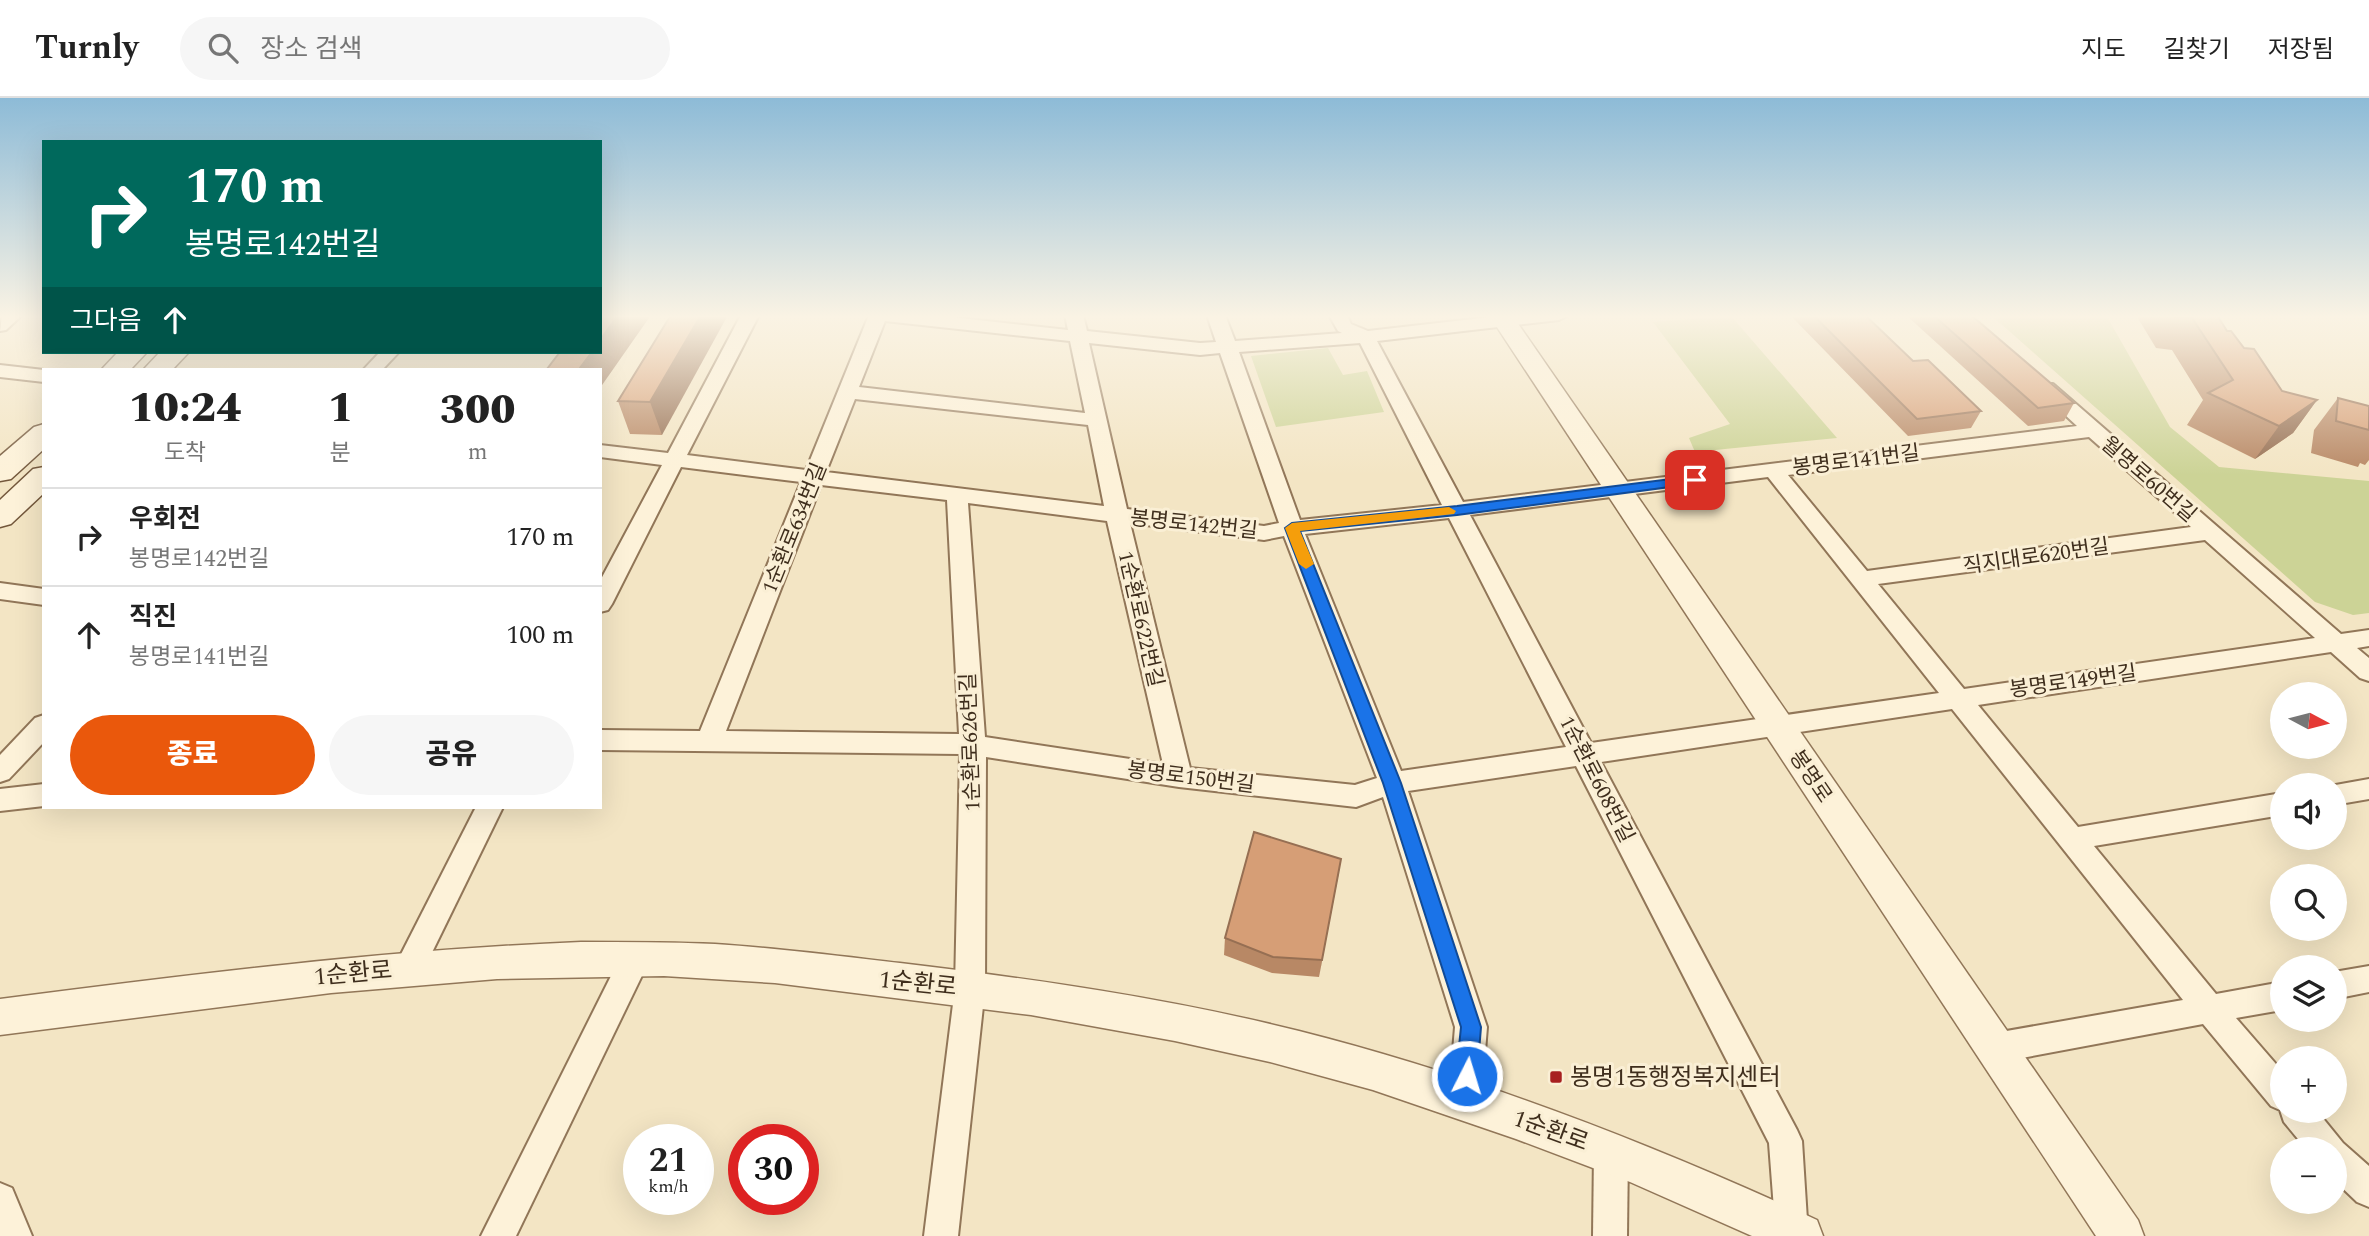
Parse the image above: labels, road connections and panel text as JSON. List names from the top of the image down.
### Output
{
  "streets": {
    "street": [
      "봉명로141번길",
      "월명로60번길",
      "봉명로142번길",
      "1순환로634번길",
      "직지대로620번길",
      "1순환로622번길",
      "봉명로149번길",
      "1순환로626번길",
      "봉명로",
      "봉명로150번길",
      "1순환로608번길",
      "1순환로"
    ]
  },
  "crossings": [
    ["봉명로141번길", "월명로60번길"],
    ["봉명로141번길", "봉명로142번길"],
    ["봉명로141번길", "봉명로"],
    ["월명로60번길", "직지대로620번길"],
    ["월명로60번길", "봉명로149번길"],
    ["봉명로142번길", "1순환로634번길"],
    ["봉명로142번길", "1순환로622번길"],
    ["봉명로142번길", "1순환로626번길"],
    ["봉명로142번길", "봉명로"],
    ["봉명로142번길", "1순환로608번길"],
    ["1순환로634번길", "봉명로150번길"],
    ["1순환로622번길", "봉명로150번길"],
    ["봉명로149번길", "봉명로"],
    ["봉명로149번길", "봉명로150번길"],
    ["1순환로626번길", "봉명로150번길"],
    ["1순환로626번길", "1순환로"],
    ["봉명로", "봉명로150번길"],
    ["봉명로150번길", "1순환로608번길"],
    ["1순환로608번길", "1순환로"]
  ],
  "places": {
    "transit": ["봉명1동행정복지센터"]
  },
  "north": "right",
  "page": {
    "header": "Turnly",
    "search": "장소 검색",
    "nav": ["지도", "길찾기", "저장됨"],
    "turn": ["170 m", "봉명로142번길"],
    "then": "그다음",
    "eta": [
      "10:24",
      "도착",
      "1",
      "분",
      "300",
      "m"
    ],
    "list": [
      {
        "name": "우회전",
        "note": "봉명로142번길",
        "value": "170 m"
      },
      {
        "name": "직진",
        "note": "봉명로141번길",
        "value": "100 m"
      }
    ],
    "map_buttons": ["+", "−"],
    "buttons": ["종료", "공유"],
    "speed": "21 km/h",
    "limit": "30"
  }
}
